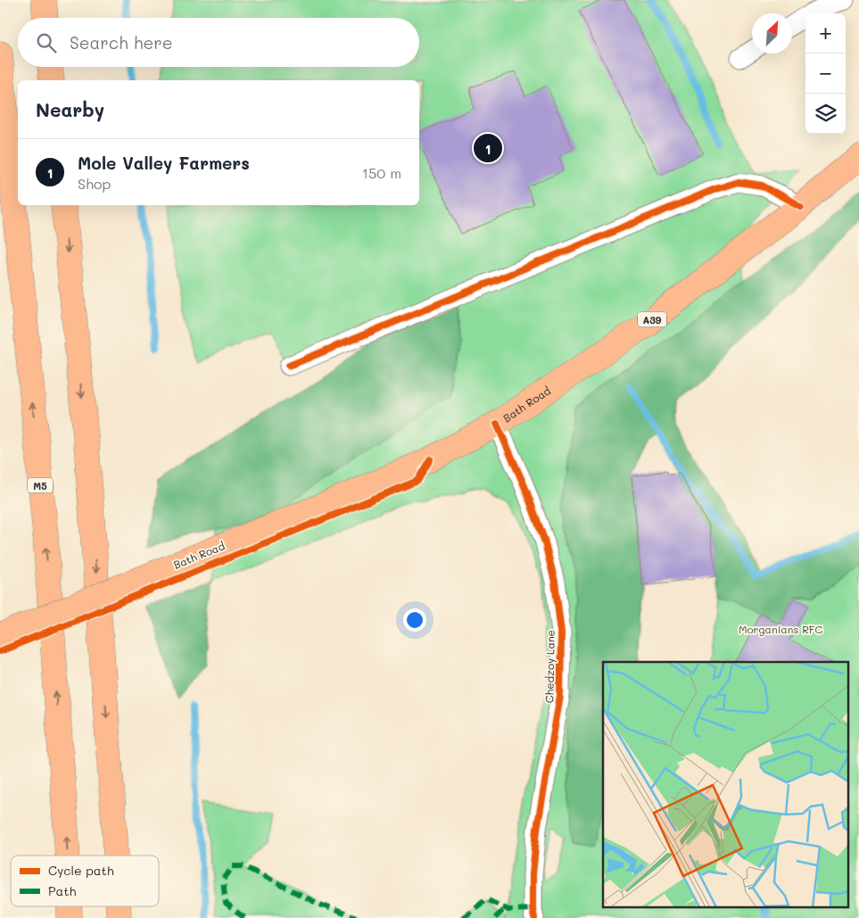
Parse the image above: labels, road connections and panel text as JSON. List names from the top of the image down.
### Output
{
  "streets": {
    "main road": ["A39", "Bath Road", "M5"],
    "street": ["Chedzoy Lane"]
  },
  "crossings": [
    ["Bath Road", "Chedzoy Lane"]
  ],
  "parks": ["Morganians RFC"],
  "legend": ["Cycle path", "Path"],
  "north": "top right",
  "page": {
    "map_buttons": ["+", "−"],
    "search": "Search here",
    "heading": "Nearby",
    "pins": "1",
    "list": [
      {
        "mark": "1",
        "name": "Mole Valley Farmers",
        "note": "Shop",
        "value": "150 m"
      }
    ]
  }
}
